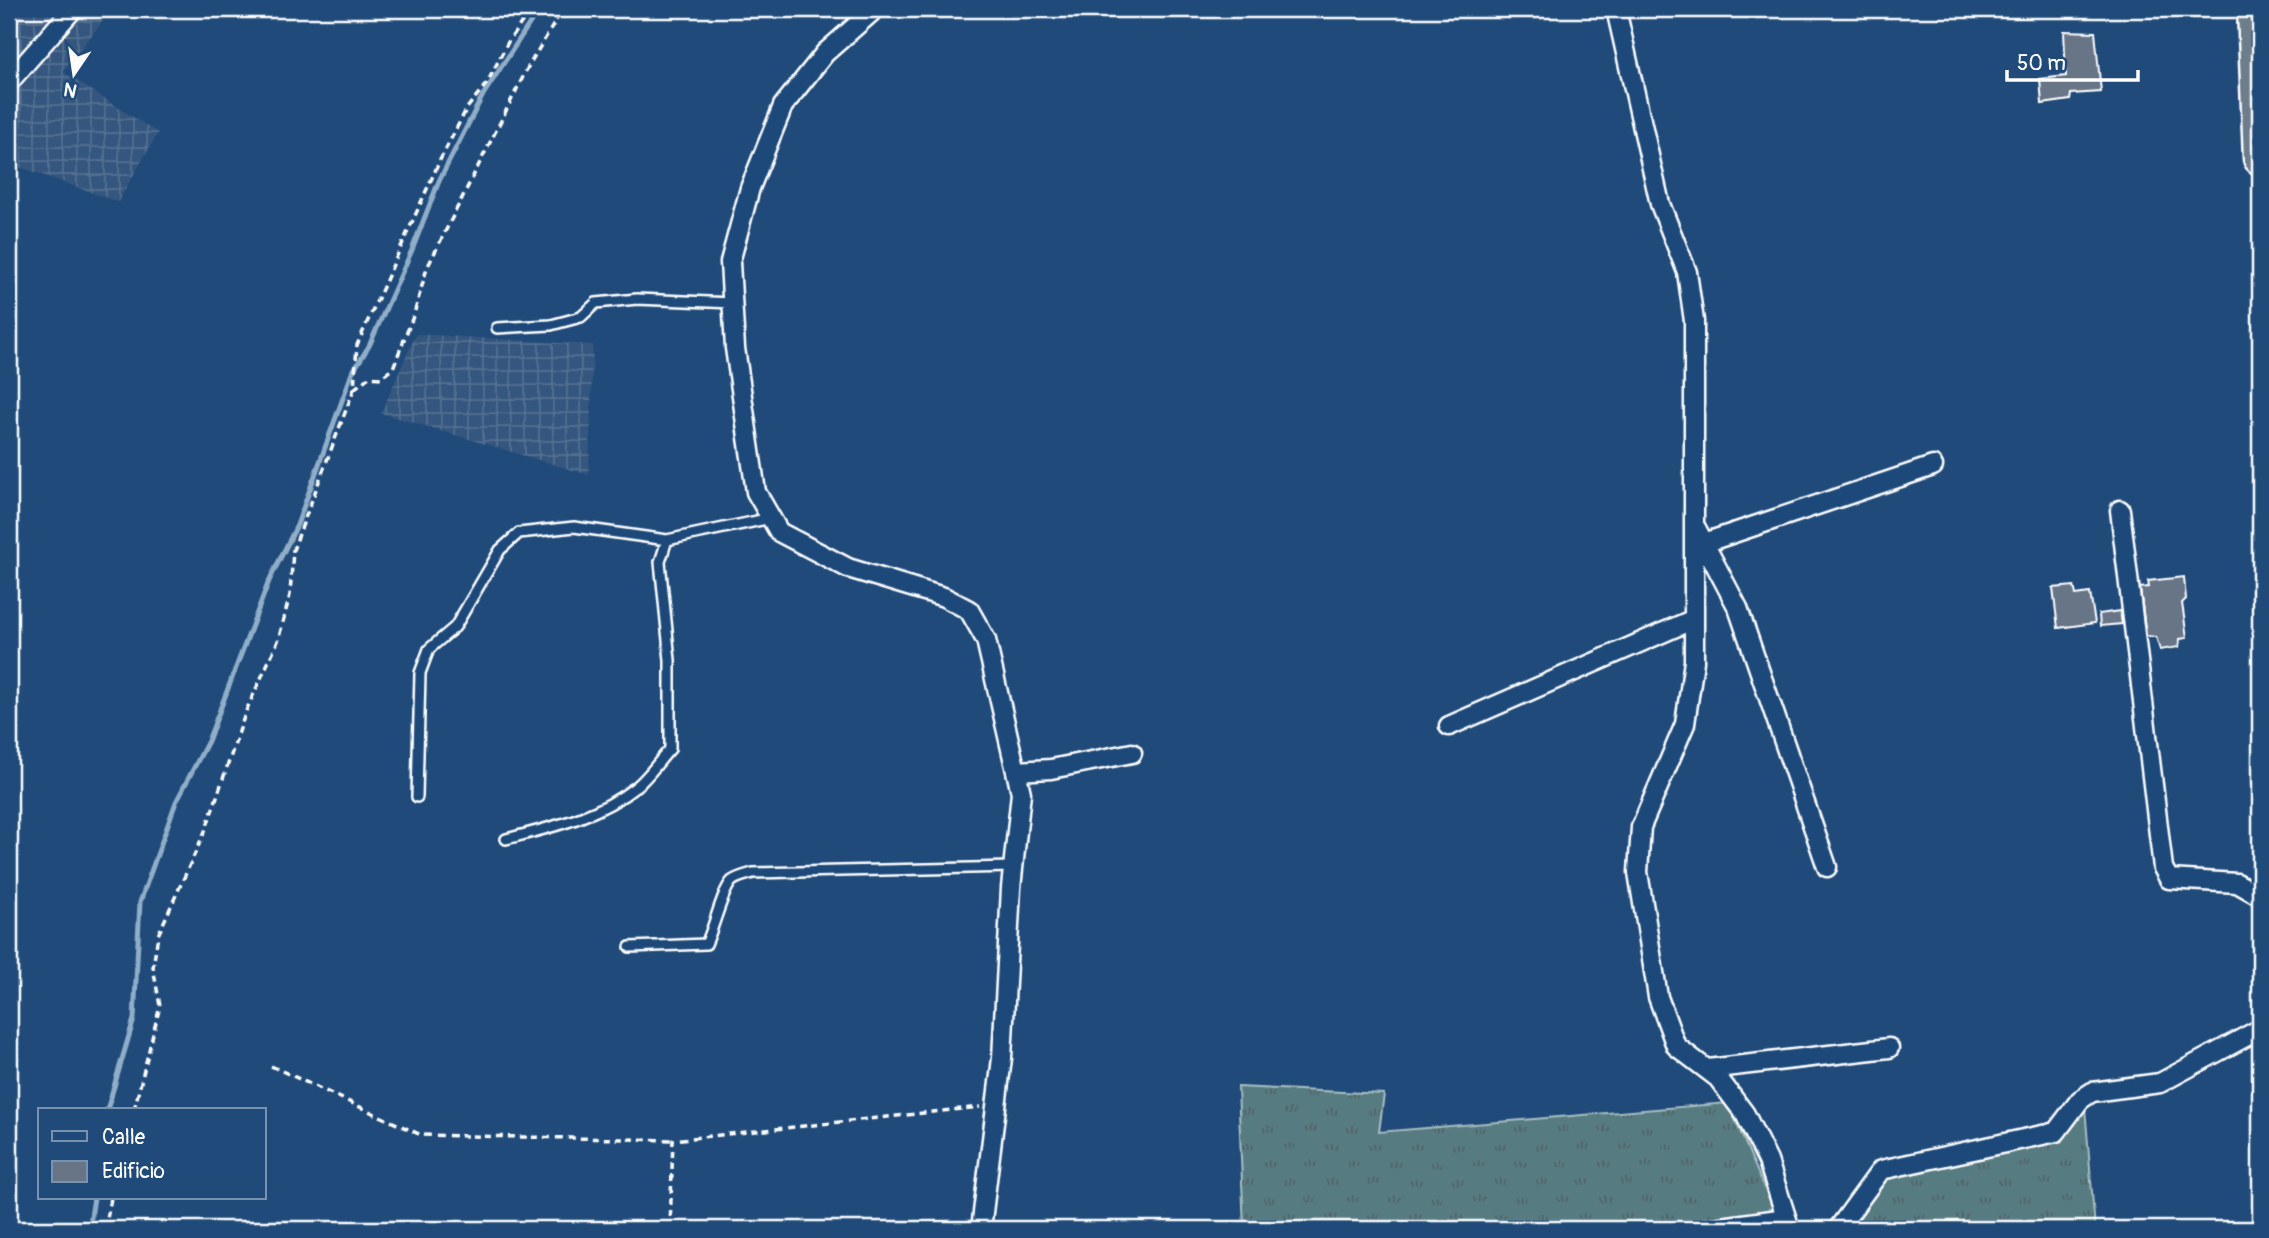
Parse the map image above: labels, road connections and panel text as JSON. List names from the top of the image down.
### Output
{
  "legend": ["Calle", "Edificio"],
  "scale_bar": "50 m",
  "north": "bottom"
}
